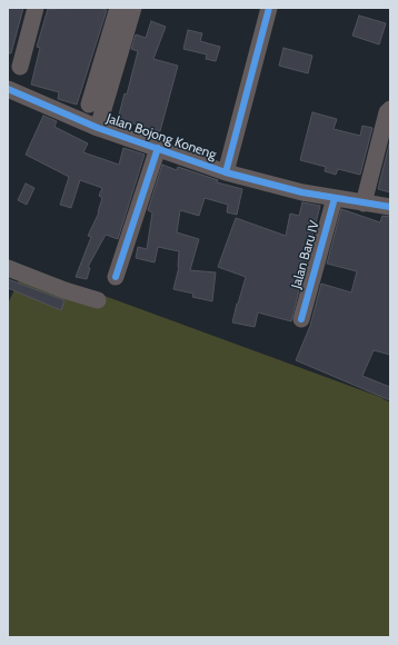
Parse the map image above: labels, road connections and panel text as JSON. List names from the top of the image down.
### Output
{
  "streets": {
    "street": ["Jalan Bojong Koneng", "Jalan Baru IV"]
  },
  "crossings": [
    ["Jalan Bojong Koneng", "Jalan Baru IV"]
  ]
}
